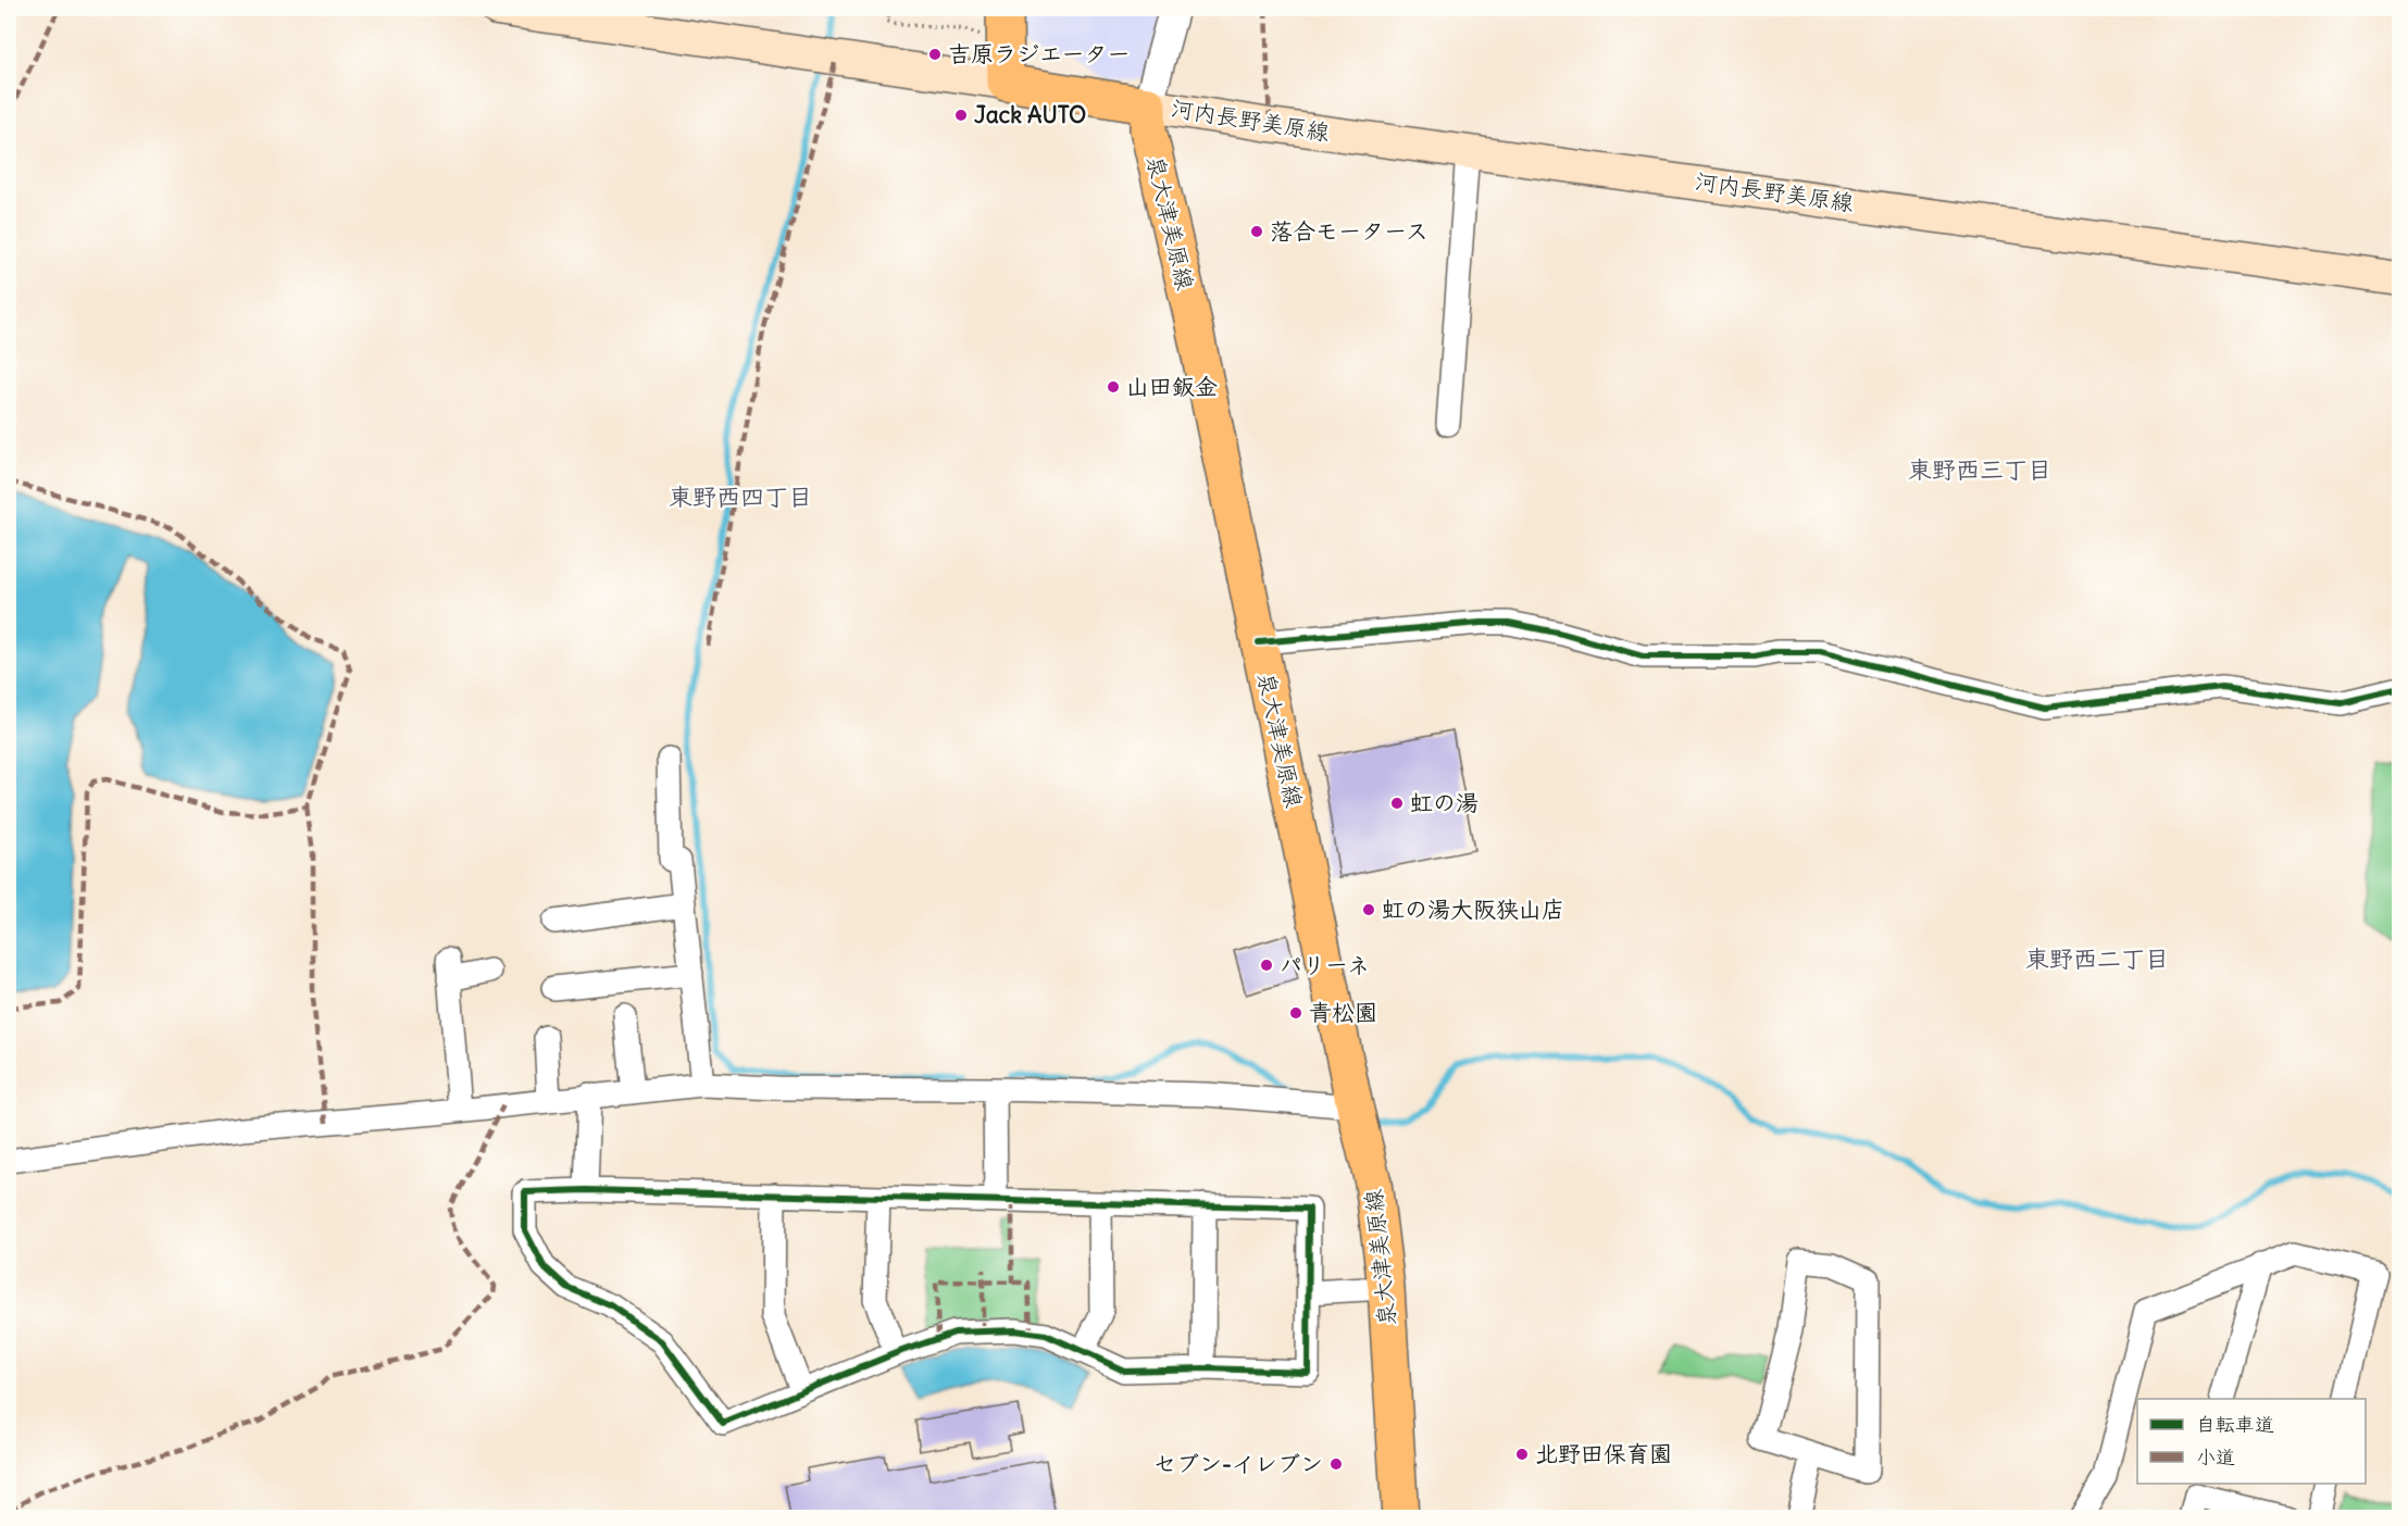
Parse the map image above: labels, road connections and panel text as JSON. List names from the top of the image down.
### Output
{
  "streets": {
    "main road": ["河内長野美原線", "泉大津美原線"]
  },
  "crossings": [
    ["河内長野美原線", "泉大津美原線"]
  ],
  "districts": ["東野西三丁目", "東野西四丁目", "東野西二丁目"],
  "places": [
    "吉原ラジエーター",
    "Jack AUTO",
    "落合モータース",
    "山田鈑金",
    "虹の湯",
    "虹の湯大阪狭山店",
    "パリーネ",
    "青松園",
    "北野田保育園",
    "セブン-イレブン"
  ],
  "legend": ["自転車道", "小道"]
}
